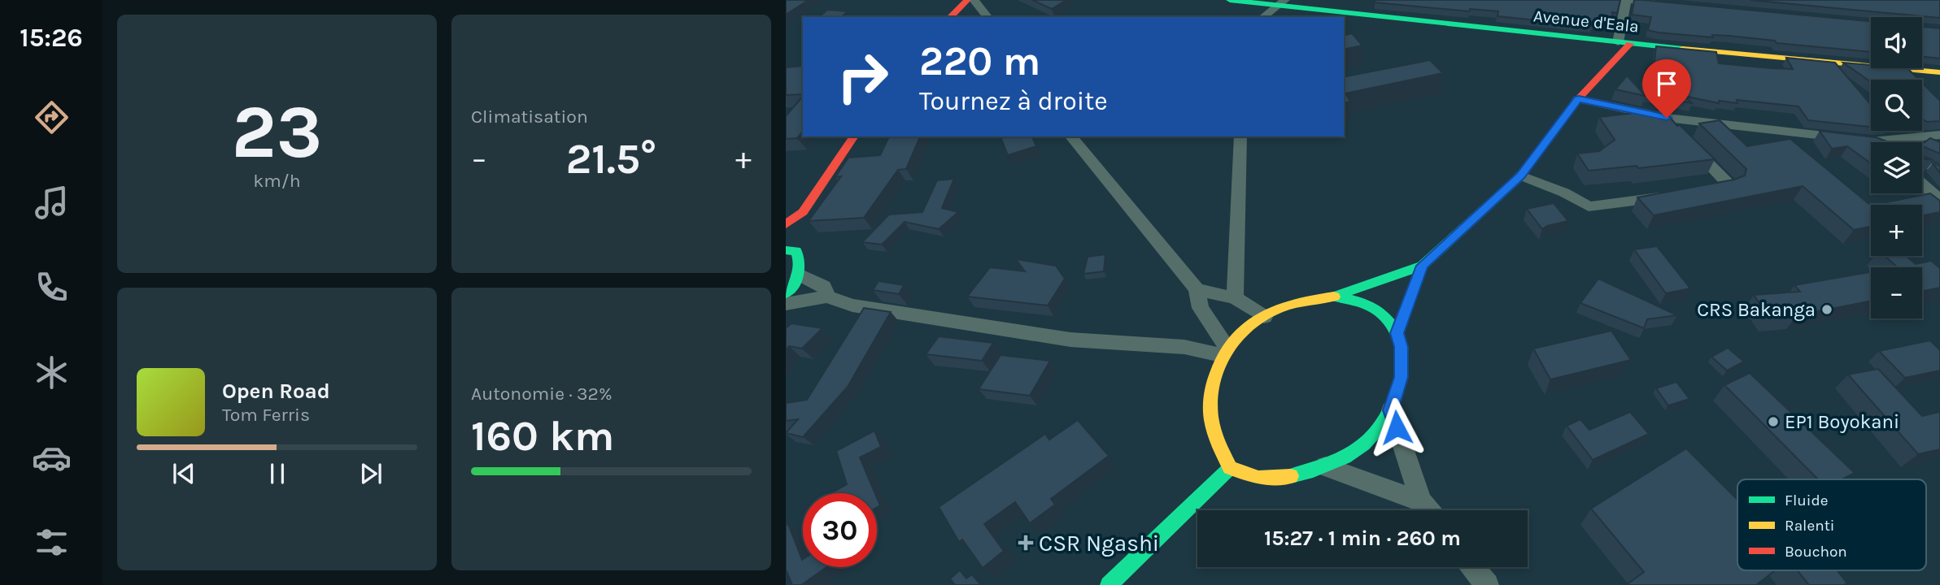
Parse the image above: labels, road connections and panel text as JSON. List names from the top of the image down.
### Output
{
  "streets": {
    "street": ["Avenue d'Eala"]
  },
  "places": {
    "other": ["CRS Bakanga", "EP1 Boyokani"],
    "health": ["CSR Ngashi"]
  },
  "legend": ["Fluide", "Ralenti", "Bouchon"],
  "page": {
    "tabs": "15:26",
    "tile": [
      ["23", "km/h"],
      "Climatisation",
      ["Autonomie · 32%", "160 km"]
    ],
    "map_buttons": ["+", "−"],
    "turn": ["220 m", "Tournez à droite"],
    "heat": ["−", "21.5°", "+"],
    "song": ["Open Road", "Tom Ferris"],
    "limit": "30",
    "trip": "15:27 · 1 min · 260 m"
  }
}
